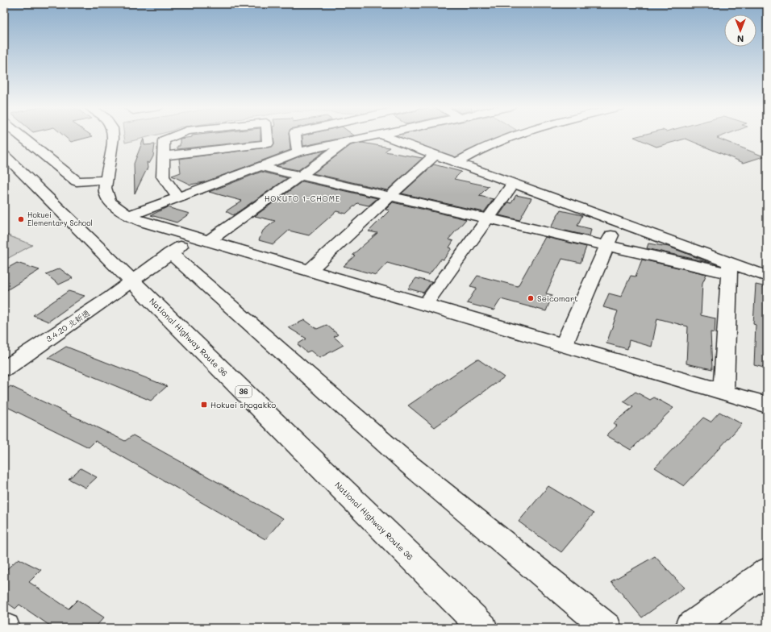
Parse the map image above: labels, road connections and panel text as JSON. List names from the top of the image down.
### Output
{
  "streets": {
    "main road": ["3.4.20 北新通", "National Highway Route 36", "36"]
  },
  "crossings": [
    ["3.4.20 北新通", "National Highway Route 36"]
  ],
  "districts": ["HOKUTO 1-CHOME"],
  "places": {
    "other": ["Hokuei Elementary School", "Seicomart"],
    "transit": ["Hokuei shogakko"]
  },
  "north": "bottom"
}
